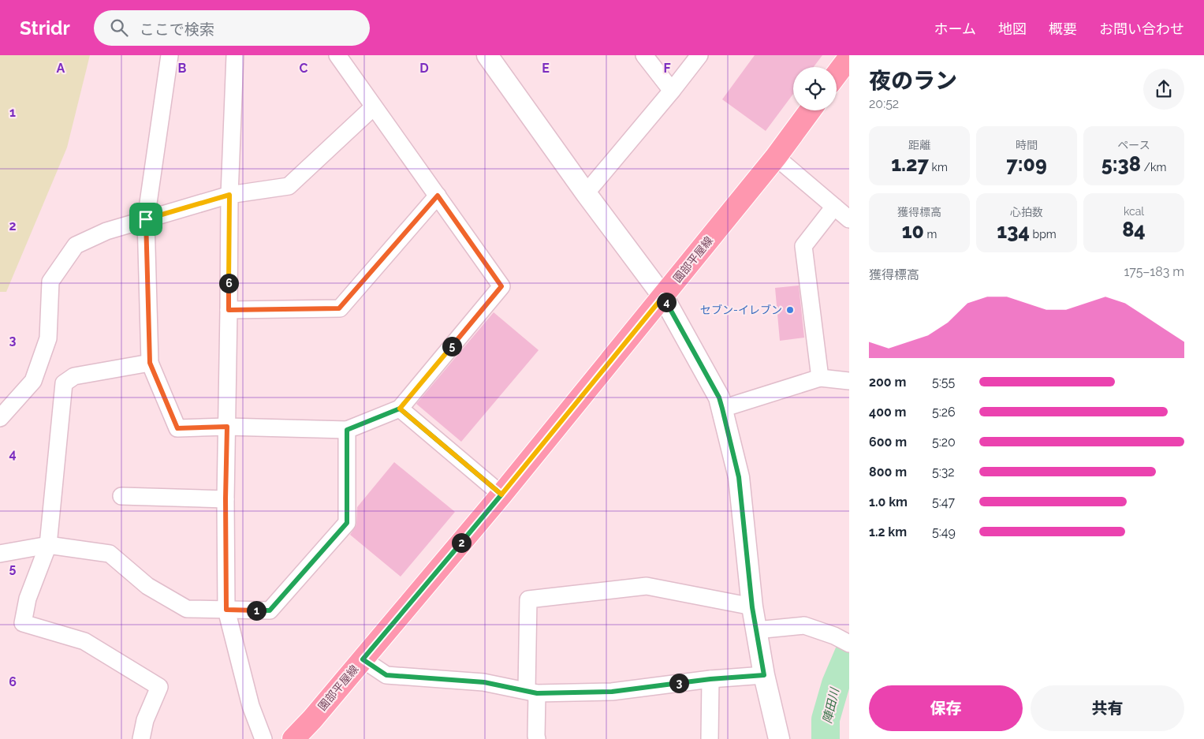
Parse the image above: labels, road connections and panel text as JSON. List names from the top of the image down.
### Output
{
  "streets": {
    "main road": ["園部平屋線"]
  },
  "water": ["陣田川"],
  "places": ["セブン-イレブン"],
  "page": {
    "header": "Stridr",
    "search": "ここで検索",
    "nav": [
      "ホーム",
      "地図",
      "概要",
      "お問い合わせ"
    ],
    "heading": ["夜のラン", "20:52"],
    "stats": [
      ["距離", "1.27 km"],
      ["時間", "7:09"],
      ["ペース", "5:38 /km"],
      ["獲得標高", "10 m"],
      ["心拍数", "134 bpm"],
      ["kcal", "84"]
    ],
    "chart": ["獲得標高", "175–183 m"],
    "pins": [
      "6",
      "4",
      "5",
      "2",
      "1",
      "3"
    ],
    "list": [
      {
        "name": "200 m",
        "note": "5:55"
      },
      {
        "name": "400 m",
        "note": "5:26"
      },
      {
        "name": "600 m",
        "note": "5:20"
      },
      {
        "name": "800 m",
        "note": "5:32"
      },
      {
        "name": "1.0 km",
        "note": "5:47"
      },
      {
        "name": "1.2 km",
        "note": "5:49"
      }
    ],
    "buttons": ["保存", "共有"]
  },
  "grid": {
    "columns": [
      "A",
      "B",
      "C",
      "D",
      "E",
      "F"
    ],
    "rows": [
      "1",
      "2",
      "3",
      "4",
      "5",
      "6"
    ]
  }
}
